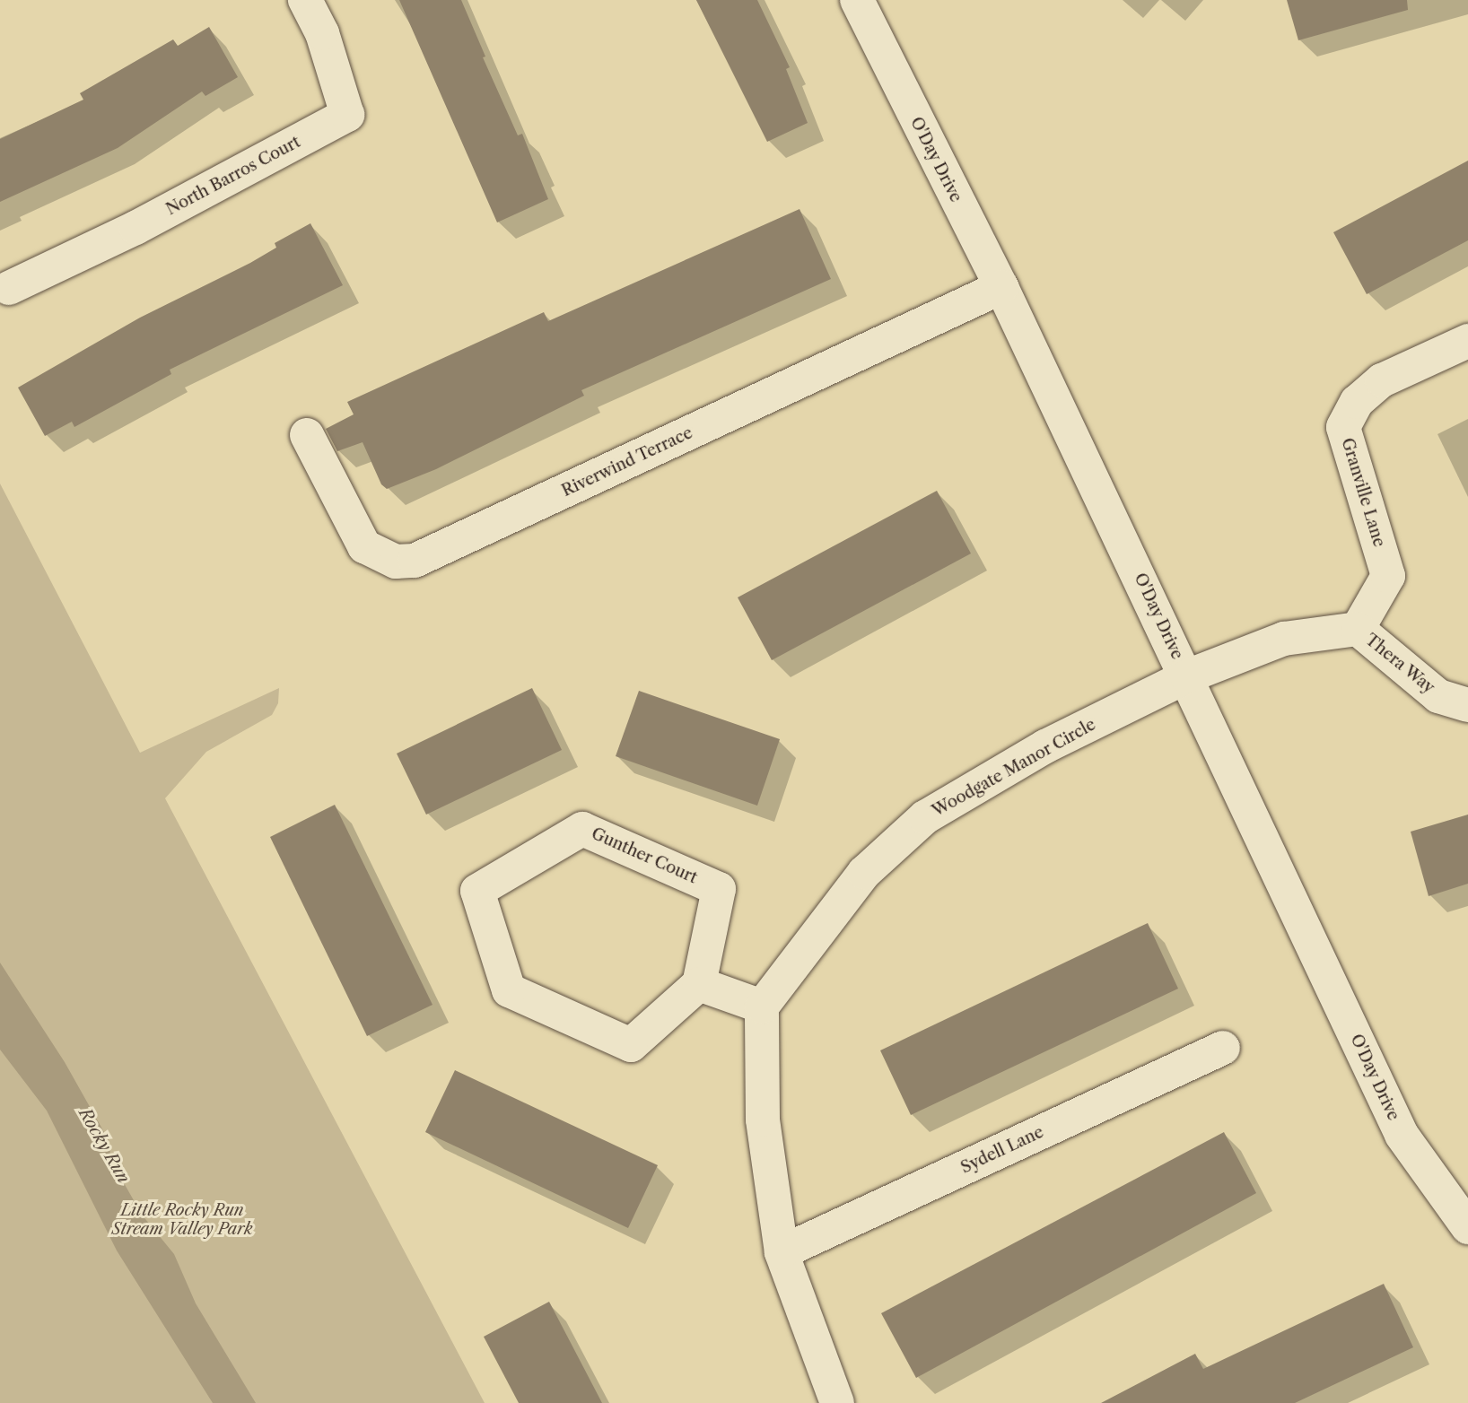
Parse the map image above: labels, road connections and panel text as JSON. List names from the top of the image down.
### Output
{
  "streets": {
    "street": [
      "O'Day Drive",
      "North Barros Court",
      "Riverwind Terrace",
      "Granville Lane",
      "Thera Way",
      "Woodgate Manor Circle",
      "Gunther Court",
      "Sydell Lane"
    ]
  },
  "crossings": [
    ["O'Day Drive", "Riverwind Terrace"],
    ["O'Day Drive", "Thera Way"],
    ["O'Day Drive", "Woodgate Manor Circle"],
    ["Granville Lane", "Thera Way"],
    ["Thera Way", "Woodgate Manor Circle"]
  ],
  "water": ["Rocky Run"],
  "parks": ["Little Rocky Run Stream Valley Park"]
}
